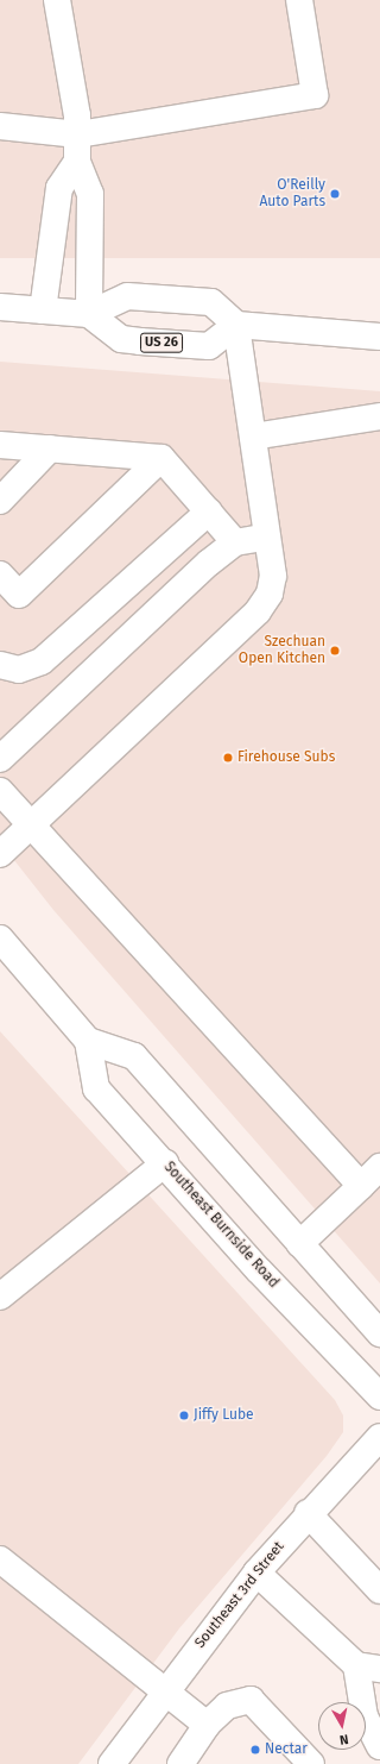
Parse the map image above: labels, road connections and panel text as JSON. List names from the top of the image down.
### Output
{
  "streets": {
    "main road": ["US 26", "Southeast Burnside Road", "Southeast 3rd Street"]
  },
  "places": [
    "O'Reilly Auto Parts",
    "Szechuan Open Kitchen",
    "Firehouse Subs",
    "Jiffy Lube",
    "Nectar"
  ],
  "north": "bottom"
}
